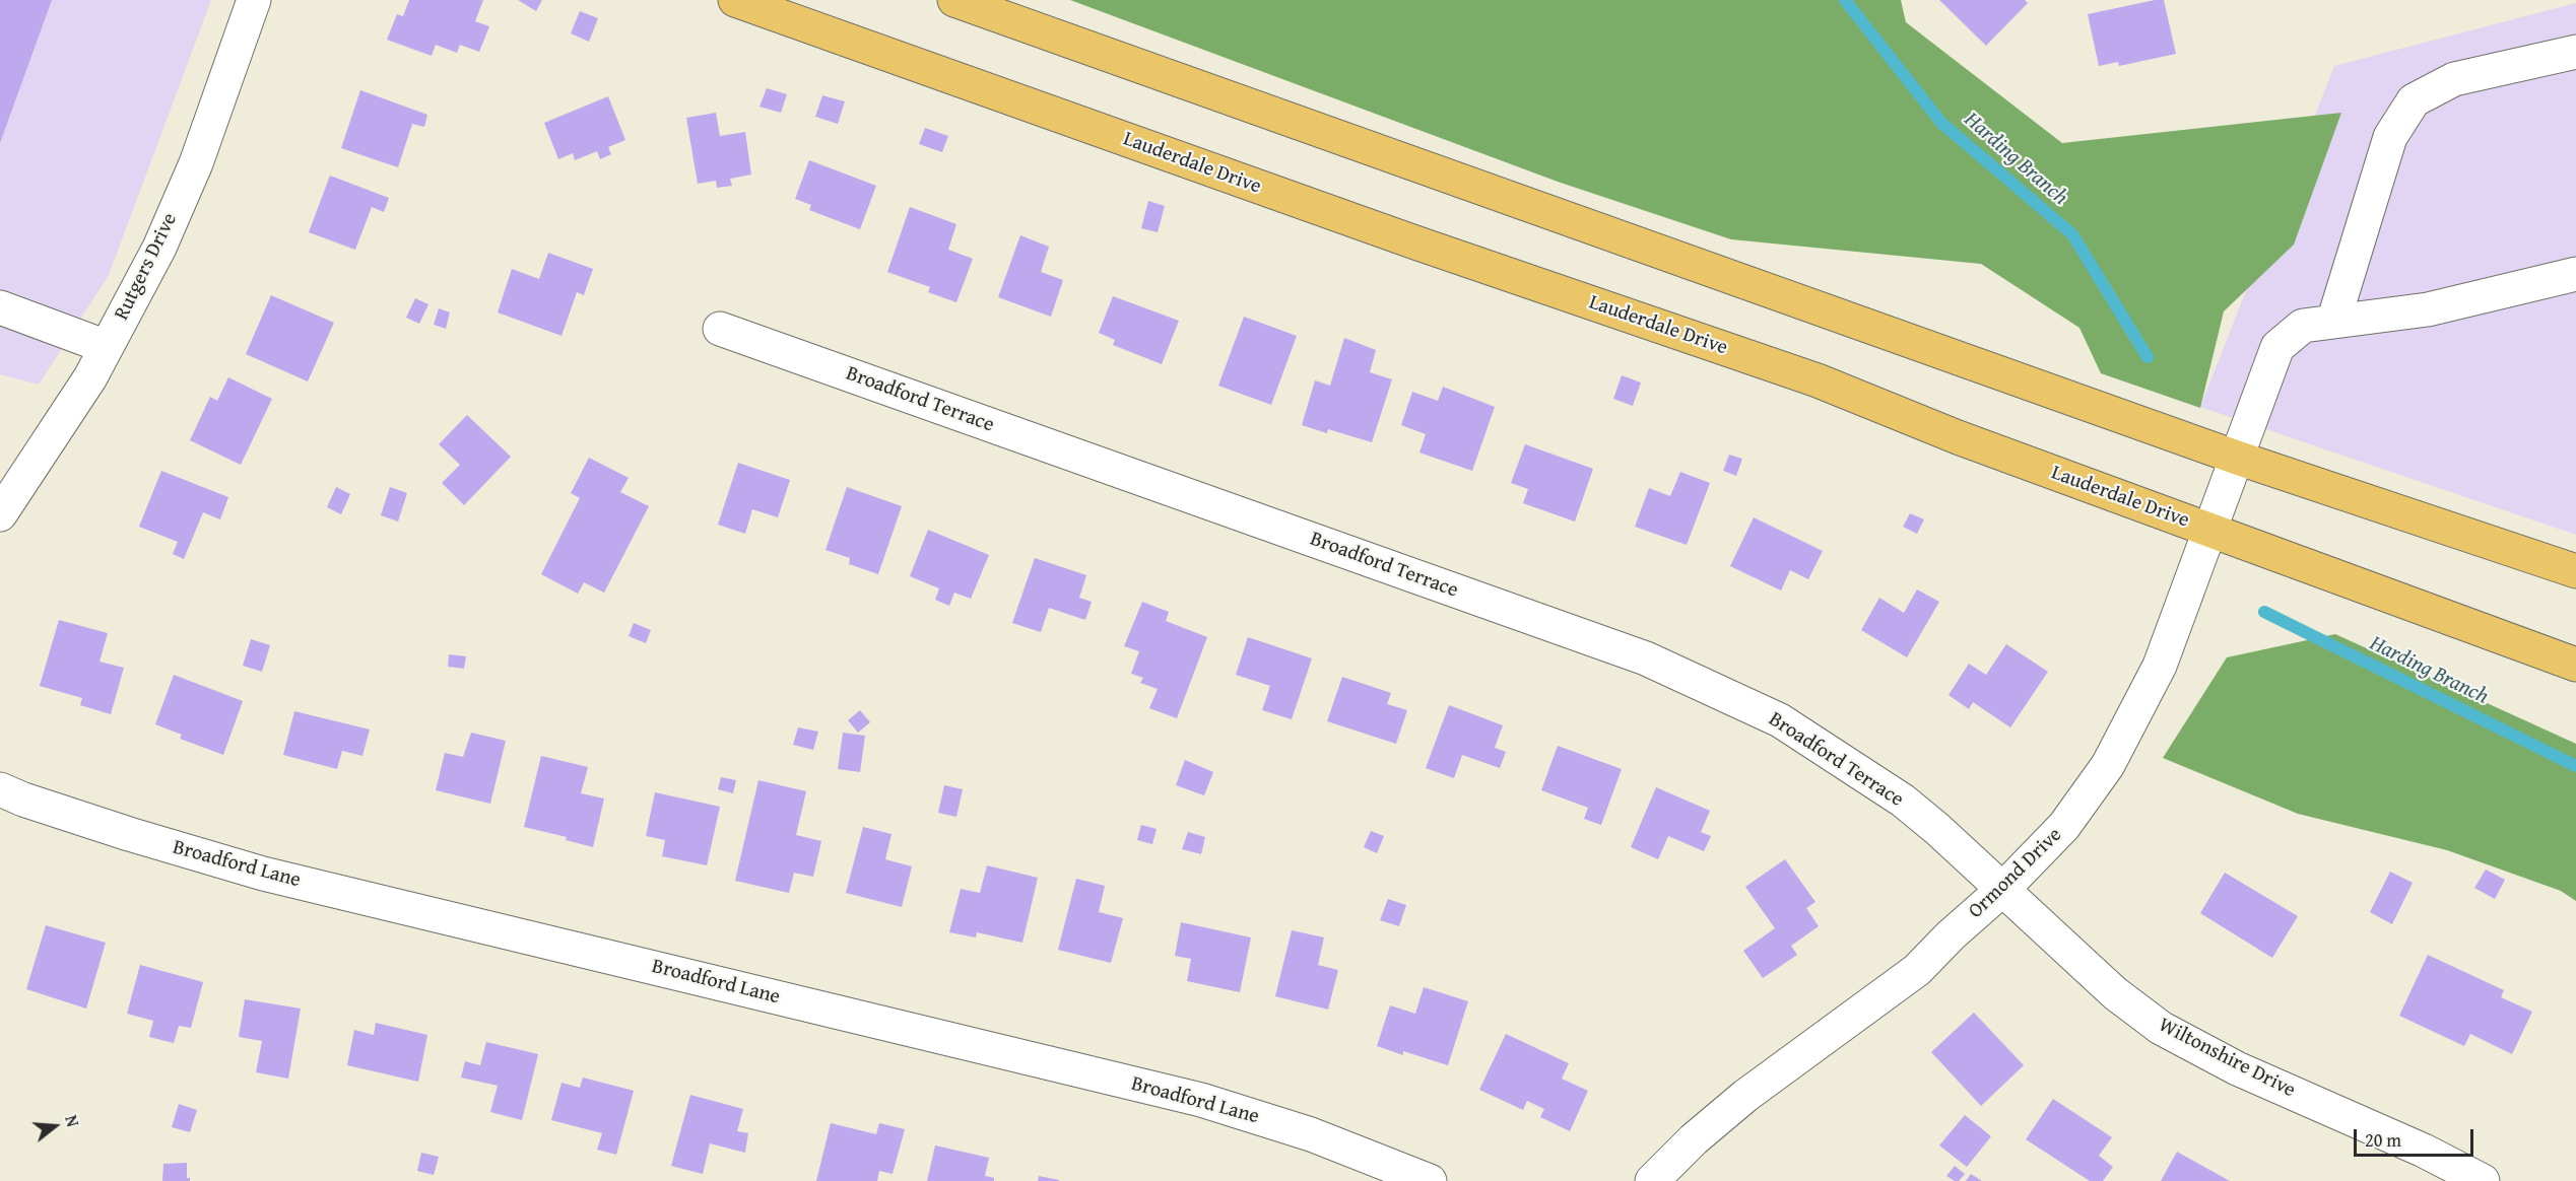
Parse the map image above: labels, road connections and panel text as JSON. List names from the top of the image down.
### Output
{
  "streets": {
    "main road": ["Lauderdale Drive"],
    "street": [
      "Rutgers Drive",
      "Broadford Terrace",
      "Broadford Lane",
      "Ormond Drive",
      "Wiltonshire Drive"
    ]
  },
  "crossings": [
    ["Lauderdale Drive", "Ormond Drive"],
    ["Broadford Terrace", "Ormond Drive"],
    ["Broadford Terrace", "Wiltonshire Drive"],
    ["Ormond Drive", "Wiltonshire Drive"]
  ],
  "water": ["Harding Branch"],
  "scale_bar": "20 m",
  "north": "right"
}
